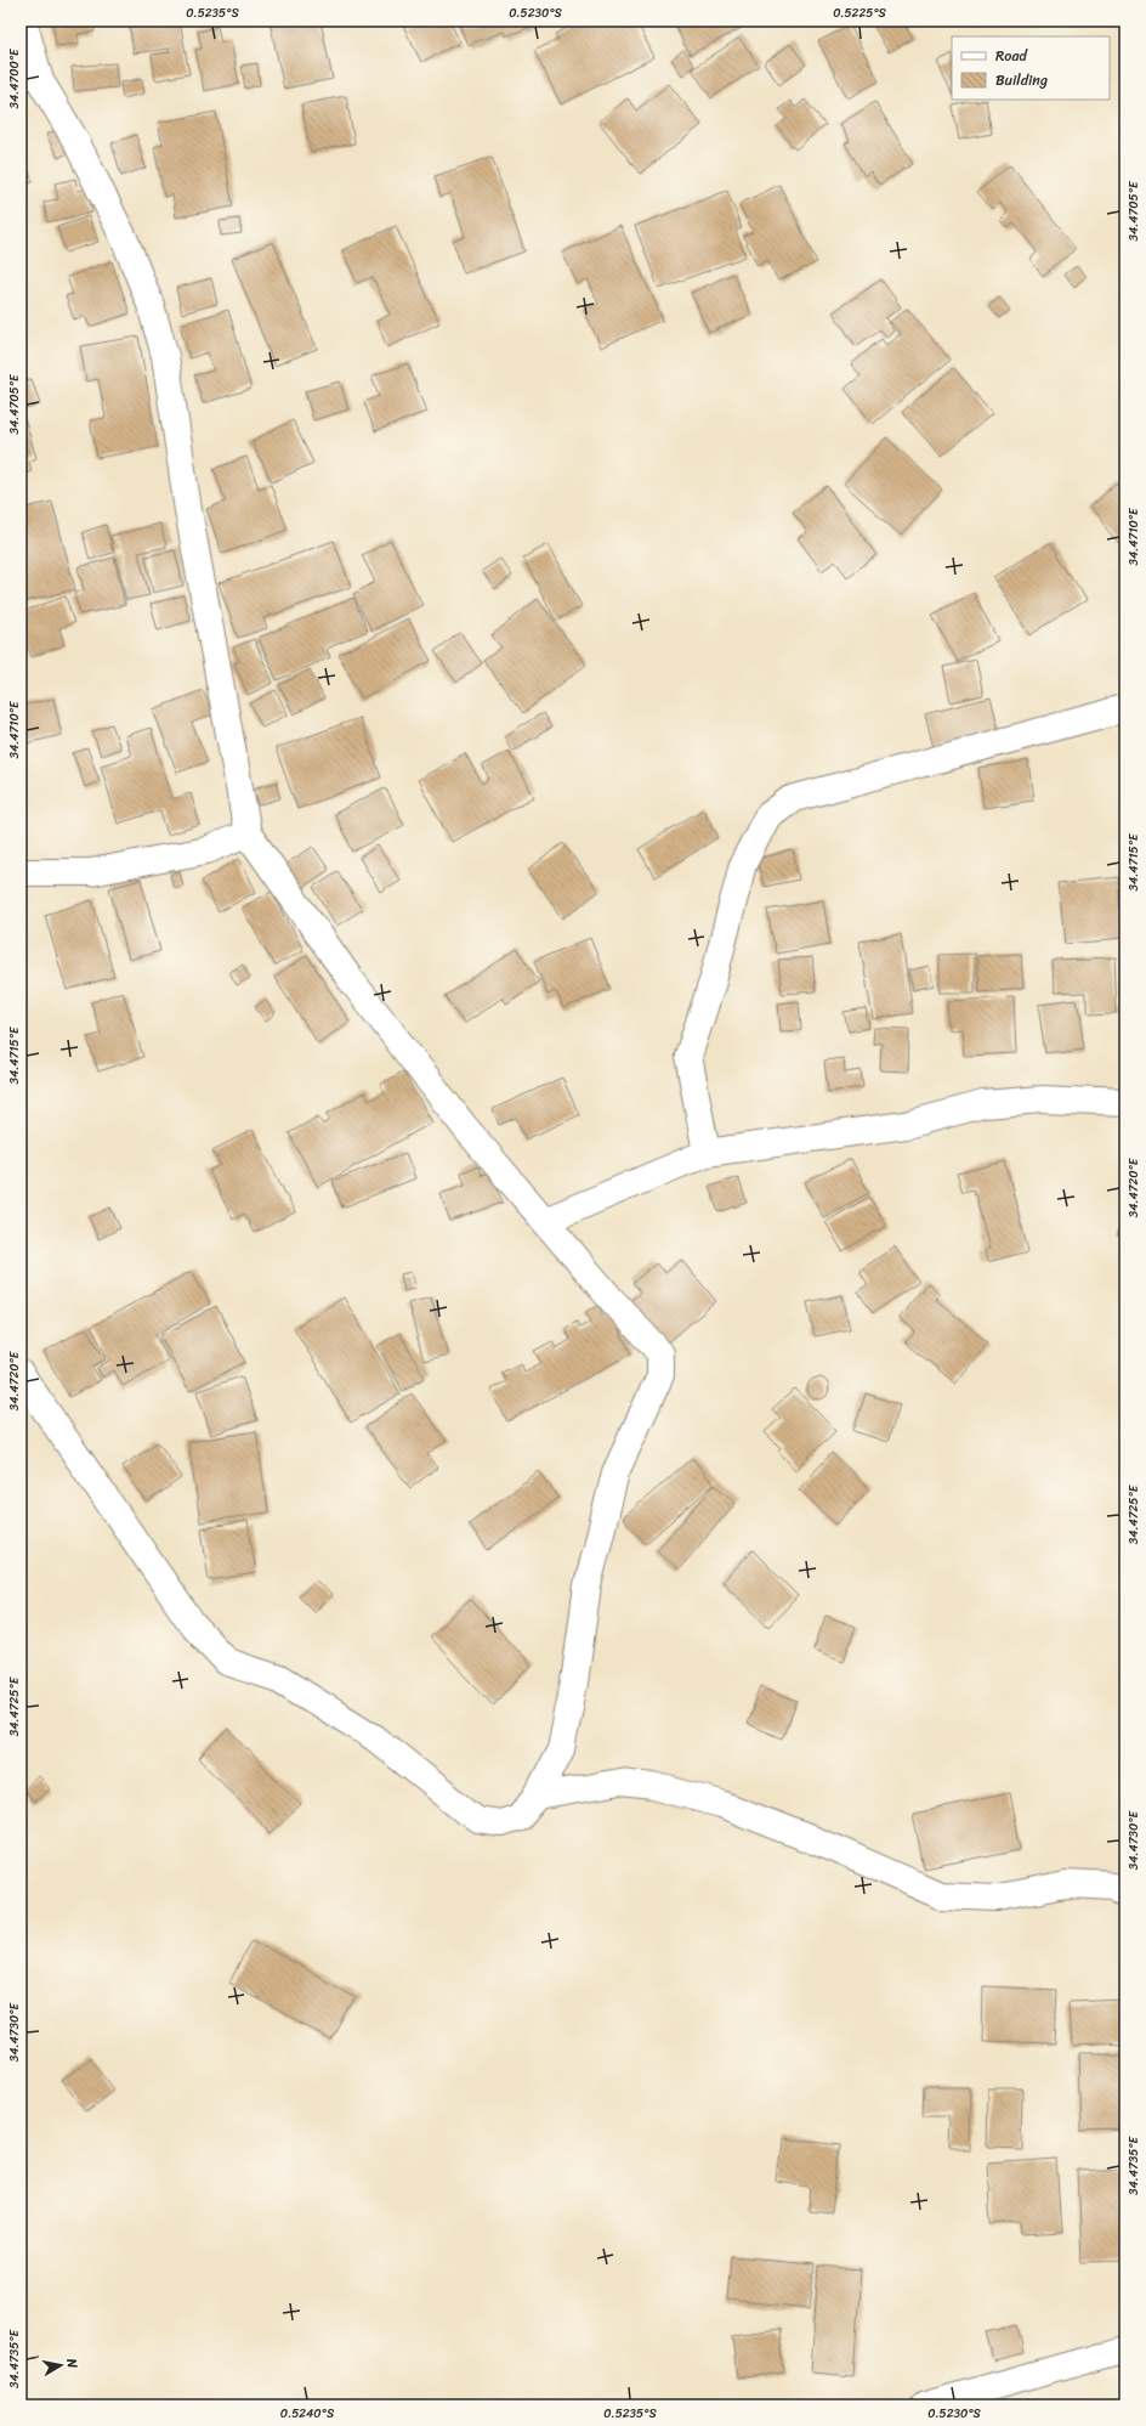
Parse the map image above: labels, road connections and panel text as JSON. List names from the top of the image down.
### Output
{
  "legend": ["Road", "Building"],
  "north": "right",
  "coordinates": [
    "0.5235°S",
    "0.5230°S",
    "0.5225°S",
    "34.4700°E",
    "34.4705°E",
    "34.4710°E",
    "34.4715°E",
    "34.4720°E",
    "34.4725°E",
    "34.4730°E",
    "34.4735°E",
    "0.5240°S"
  ]
}
